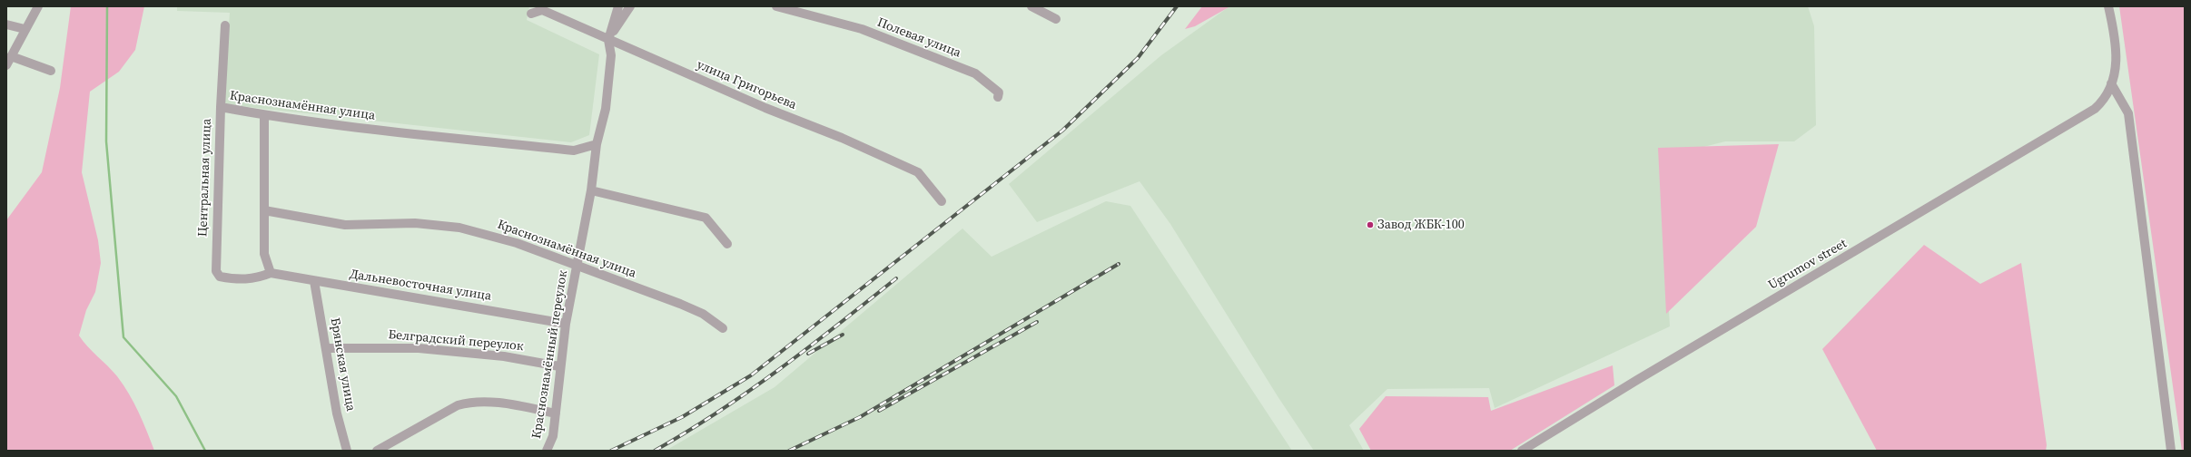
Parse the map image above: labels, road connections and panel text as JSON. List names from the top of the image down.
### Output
{
  "streets": {
    "street": [
      "Полевая улица",
      "улица Григорьева",
      "Краснознамённая улица",
      "Центральная улица",
      "Ugrumov street",
      "Дальневосточная улица",
      "Белградский переулок",
      "Краснознамённый переулок",
      "Брянская улица"
    ]
  },
  "crossings": [
    ["улица Григорьева", "Краснознамённый переулок"],
    ["Краснознамённая улица", "Центральная улица"],
    ["Краснознамённая улица", "Краснознамённый переулок"],
    ["Центральная улица", "Дальневосточная улица"],
    ["Дальневосточная улица", "Краснознамённый переулок"],
    ["Дальневосточная улица", "Брянская улица"],
    ["Белградский переулок", "Краснознамённый переулок"],
    ["Белградский переулок", "Брянская улица"]
  ],
  "places": ["Завод ЖБК-100"]
}
